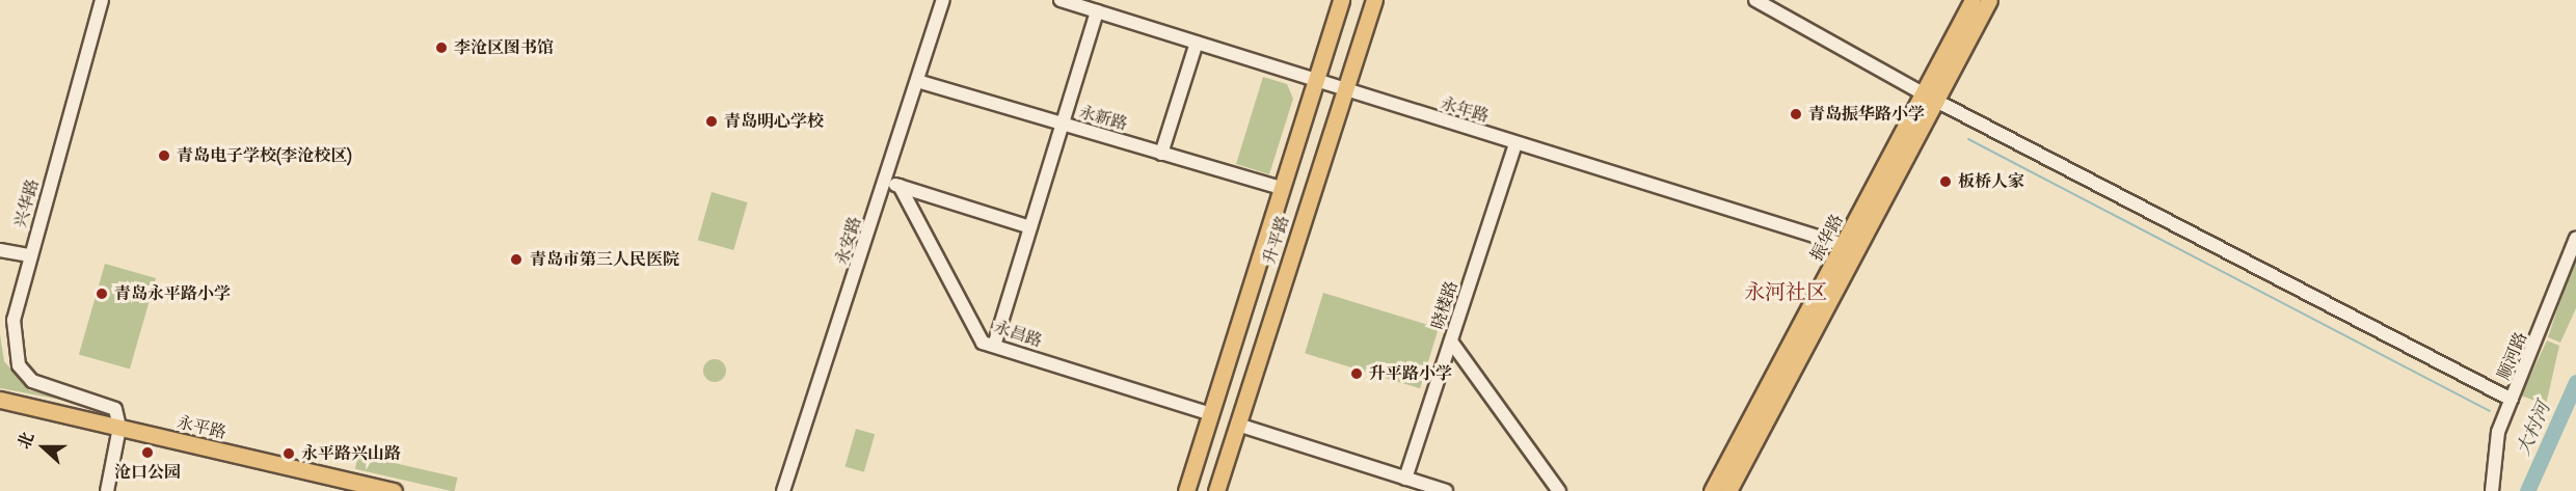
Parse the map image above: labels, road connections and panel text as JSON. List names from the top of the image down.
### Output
{
  "streets": {
    "main road": ["振华路", "升平路", "永平路"],
    "street": [
      "永年路",
      "永新路",
      "兴华路",
      "永安路",
      "晓楼路",
      "永昌路",
      "顺河路"
    ]
  },
  "crossings": [
    ["永年路", "振华路"],
    ["永年路", "升平路"],
    ["永年路", "晓楼路"],
    ["永新路", "升平路"],
    ["永新路", "永安路"],
    ["兴华路", "永平路"],
    ["升平路", "永昌路"]
  ],
  "districts": ["永河社区"],
  "water": ["大村河"],
  "places": [
    "李沧区图书馆",
    "青岛振华路小学",
    "青岛明心学校",
    "青岛电子学校(李沧校区)",
    "板桥人家",
    "青岛市第三人民医院",
    "青岛永平路小学",
    "升平路小学",
    "沧口公园",
    "永平路兴山路"
  ],
  "north": "left"
}
